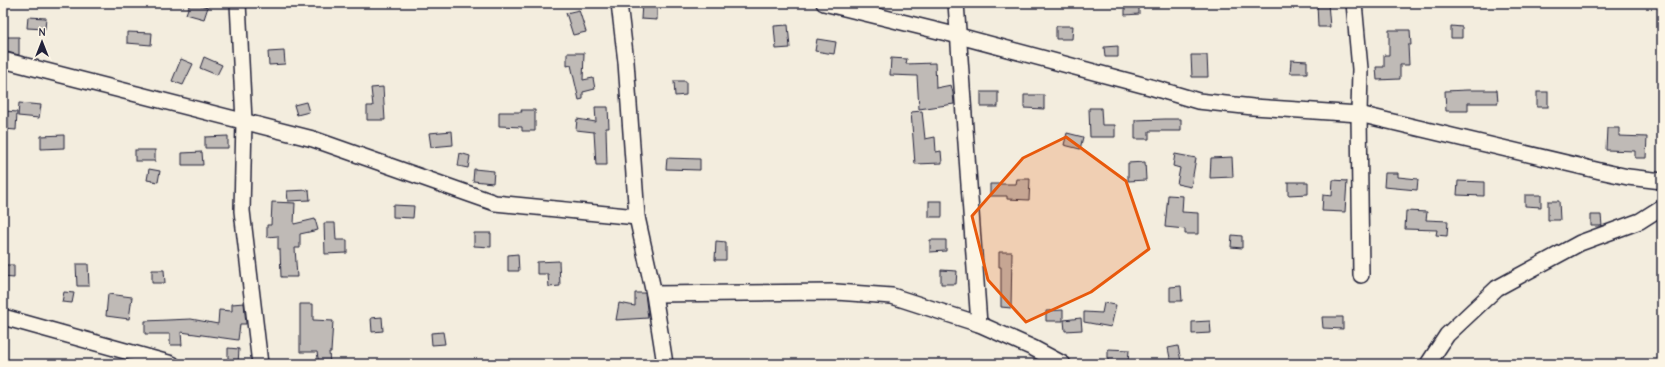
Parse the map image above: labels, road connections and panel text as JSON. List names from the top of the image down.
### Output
{
  "north": "top"
}
